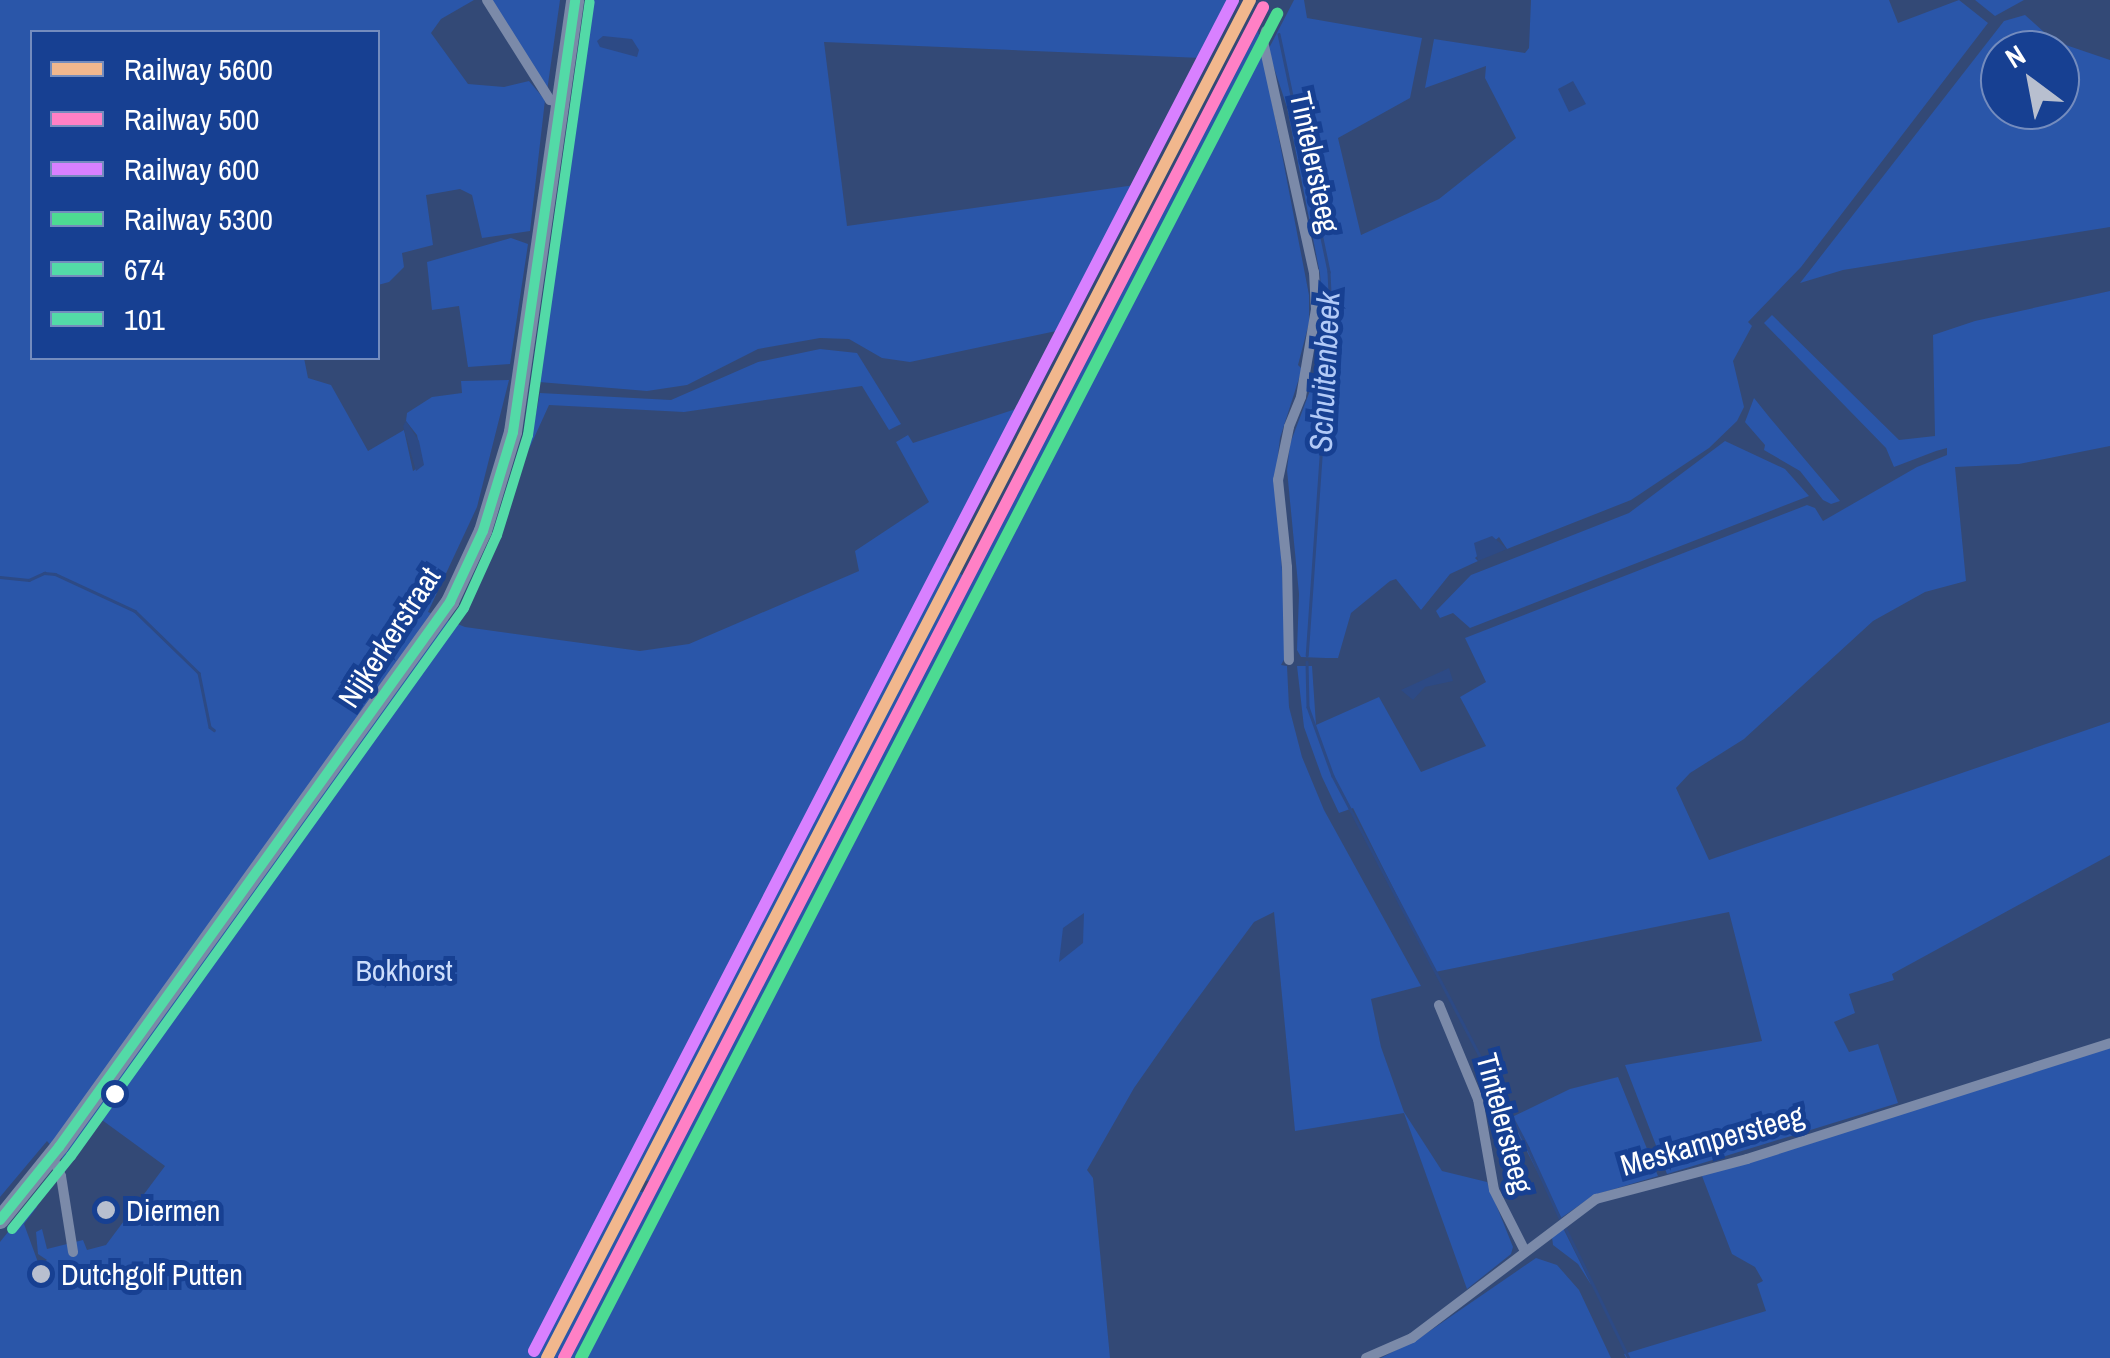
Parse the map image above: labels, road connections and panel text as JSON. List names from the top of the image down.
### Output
{
  "streets": {
    "main road": ["Nijkerkerstraat"],
    "street": ["Tintelersteeg", "Meskampersteeg"]
  },
  "crossings": [
    ["Tintelersteeg", "Meskampersteeg"]
  ],
  "water": ["Schuitenbeek"],
  "parks": ["Bokhorst"],
  "places": ["Diermen", "Dutchgolf Putten"],
  "lines": [
    "rail line 5600",
    "rail line 600",
    "transit line 674",
    "transit line 101",
    "rail line 500",
    "rail line 5300"
  ],
  "legend": [
    "Railway 5600",
    "Railway 500",
    "Railway 600",
    "Railway 5300",
    "674",
    "101"
  ],
  "north": "top left"
}
